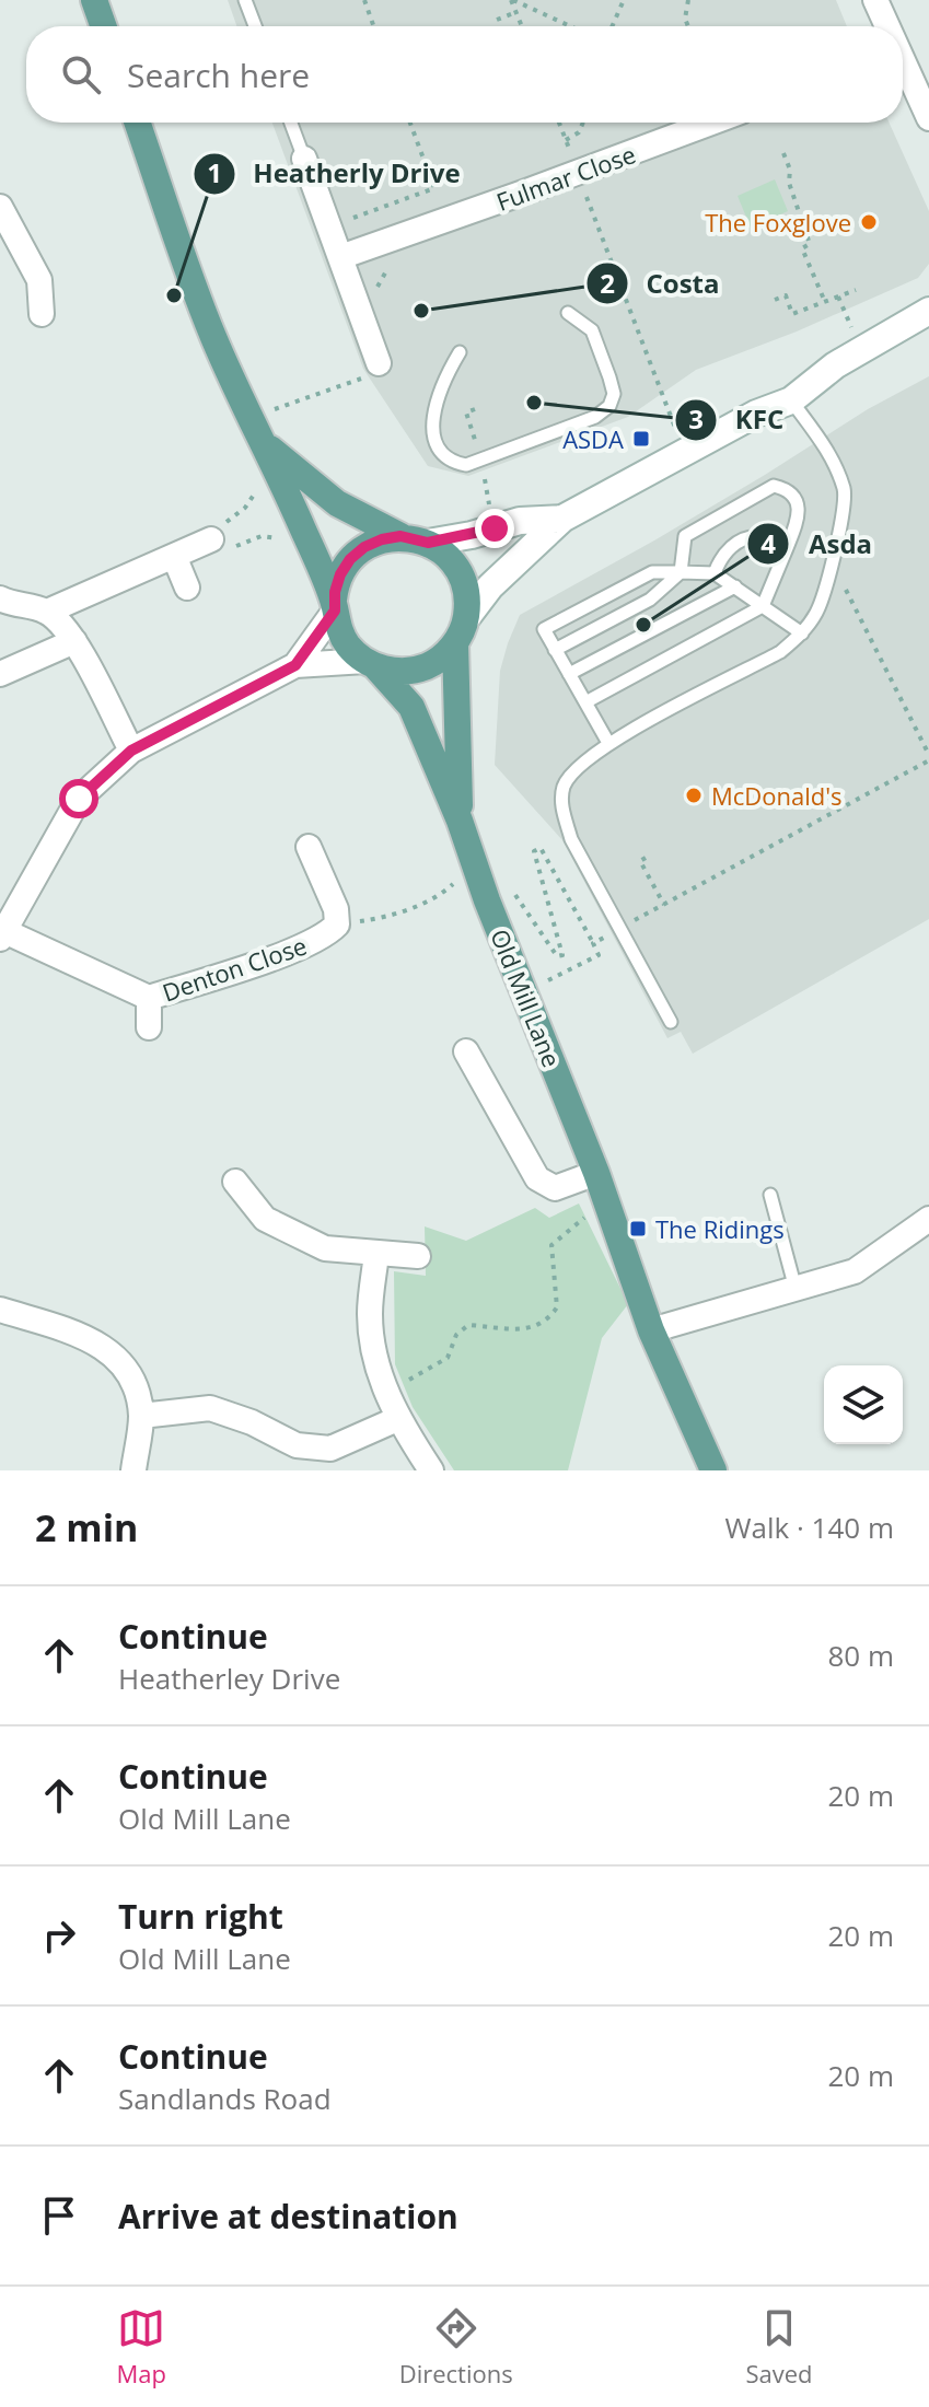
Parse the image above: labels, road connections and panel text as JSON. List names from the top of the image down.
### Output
{
  "streets": {
    "main road": ["Old Mill Lane"],
    "street": ["Fulmar Close", "Denton Close"]
  },
  "places": {
    "other": [
      "The Foxglove",
      "Heatherly Drive",
      "Costa",
      "KFC",
      "Asda",
      "McDonald's"
    ],
    "transit": ["ASDA", "The Ridings"]
  },
  "page": {
    "search": "Search here",
    "heading": ["2 min", "Walk · 140 m"],
    "list": [
      ["Continue", "Heatherley Drive", "80 m"],
      ["Continue", "Old Mill Lane", "20 m"],
      ["Turn right", "Old Mill Lane", "20 m"],
      ["Continue", "Sandlands Road", "20 m"],
      "Arrive at destination"
    ],
    "nav": ["Map", "Directions", "Saved"]
  }
}
